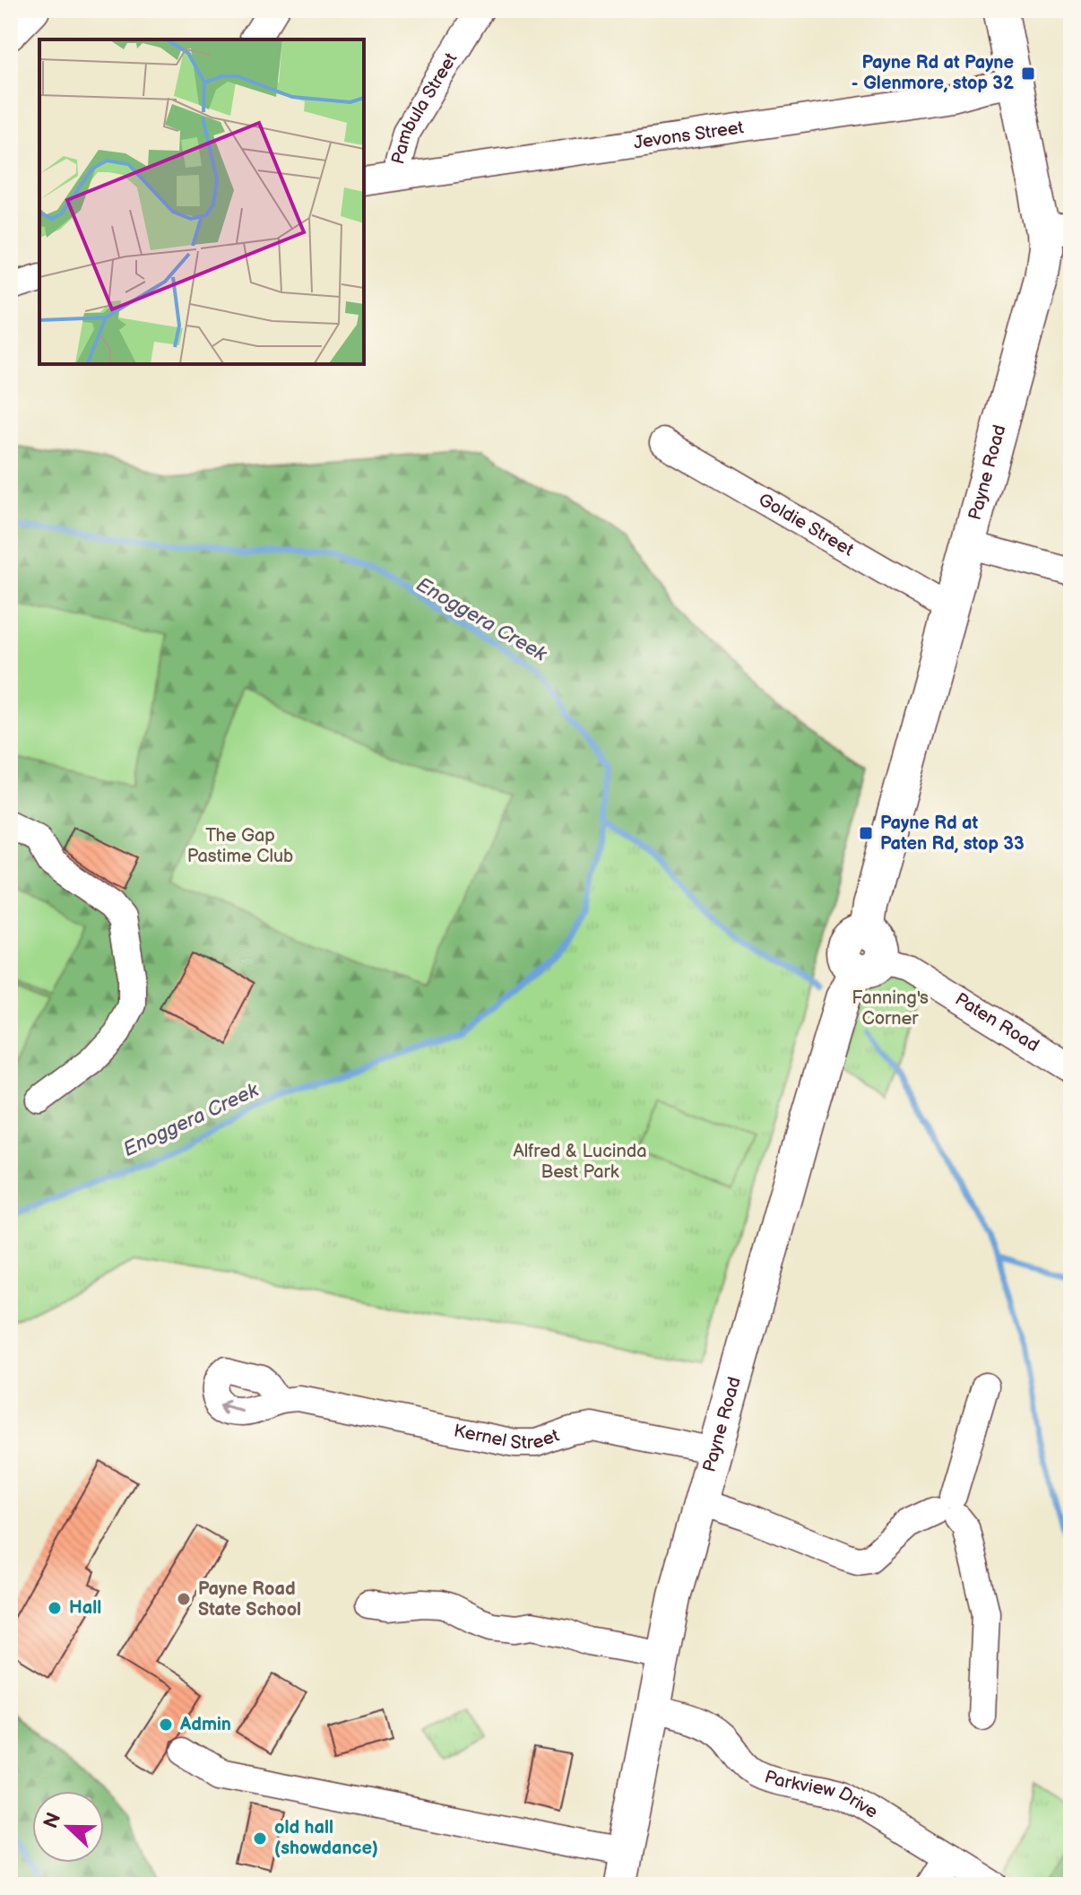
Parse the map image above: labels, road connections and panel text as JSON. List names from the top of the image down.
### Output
{
  "streets": {
    "main road": ["Payne Road"],
    "street": [
      "Pambula Street",
      "Jevons Street",
      "Goldie Street",
      "Paten Road",
      "Kernel Street",
      "Parkview Drive"
    ]
  },
  "crossings": [
    ["Pambula Street", "Jevons Street"],
    ["Jevons Street", "Payne Road"],
    ["Payne Road", "Goldie Street"],
    ["Payne Road", "Paten Road"],
    ["Payne Road", "Kernel Street"],
    ["Payne Road", "Parkview Drive"]
  ],
  "water": ["Enoggera Creek"],
  "parks": ["The Gap Pastime Club", "Fanning's Corner", "Alfred & Lucinda Best Park"],
  "places": {
    "transit": ["Payne Rd at Payne - Glenmore, stop 32", "Payne Rd at Paten Rd, stop 33"],
    "other": [
      "Payne Road State School",
      "Hall",
      "Admin",
      "old hall (showdance)"
    ]
  },
  "north": "left"
}
